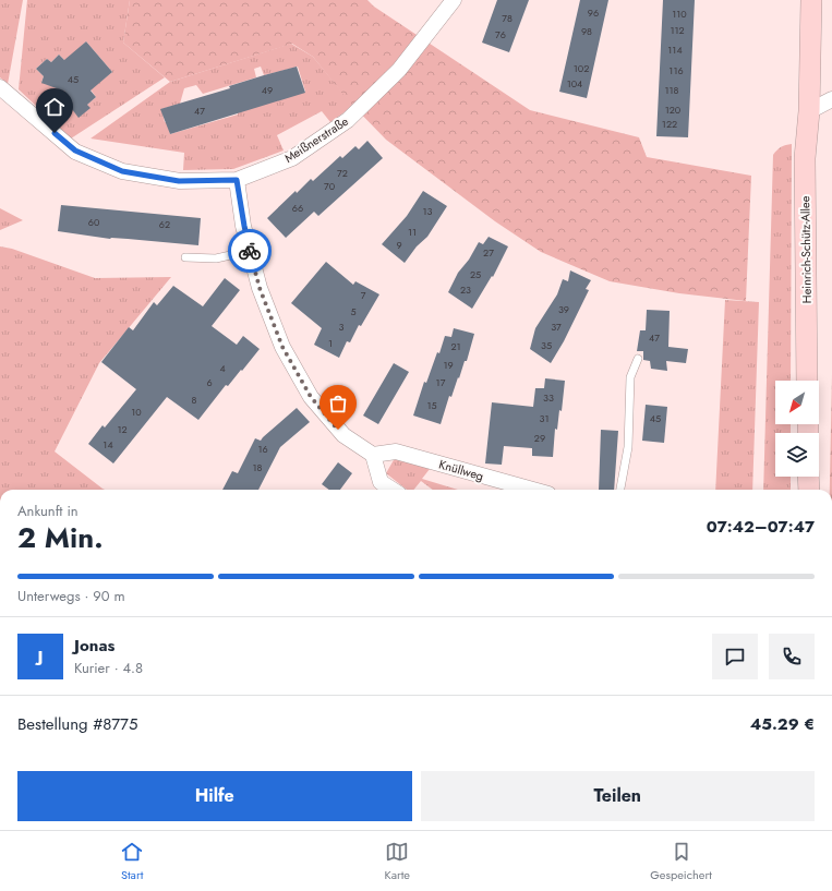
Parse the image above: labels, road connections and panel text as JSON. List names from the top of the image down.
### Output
{
  "streets": {
    "main road": ["Heinrich-Schütz-Allee"],
    "street": ["Meißnerstraße", "Knüllweg"]
  },
  "house_numbers": [
    "96",
    "110",
    "78",
    "112",
    "98",
    "76",
    "114",
    "102",
    "116",
    "45",
    "104",
    "49",
    "118",
    "120",
    "47",
    "122",
    "72",
    "70",
    "66",
    "13",
    "60",
    "62",
    "11",
    "9",
    "27",
    "25",
    "23",
    "7",
    "39",
    "5",
    "3",
    "37",
    "47",
    "1",
    "35",
    "21",
    "19",
    "4",
    "6",
    "17",
    "33",
    "8",
    "15",
    "10",
    "31",
    "45",
    "12",
    "29",
    "14",
    "16",
    "18"
  ],
  "north": "bottom left",
  "page": {
    "heading": ["2 Min.", "Ankunft in", "07:42–07:47"],
    "panel": [
      "Jonas",
      "Kurier · 4.8",
      "Bestellung #8775",
      "45.29 €"
    ],
    "bar": "Unterwegs · 90 m",
    "round": "J",
    "buttons": ["Hilfe", "Teilen"],
    "tabs": ["Start", "Karte", "Gespeichert"]
  }
}
